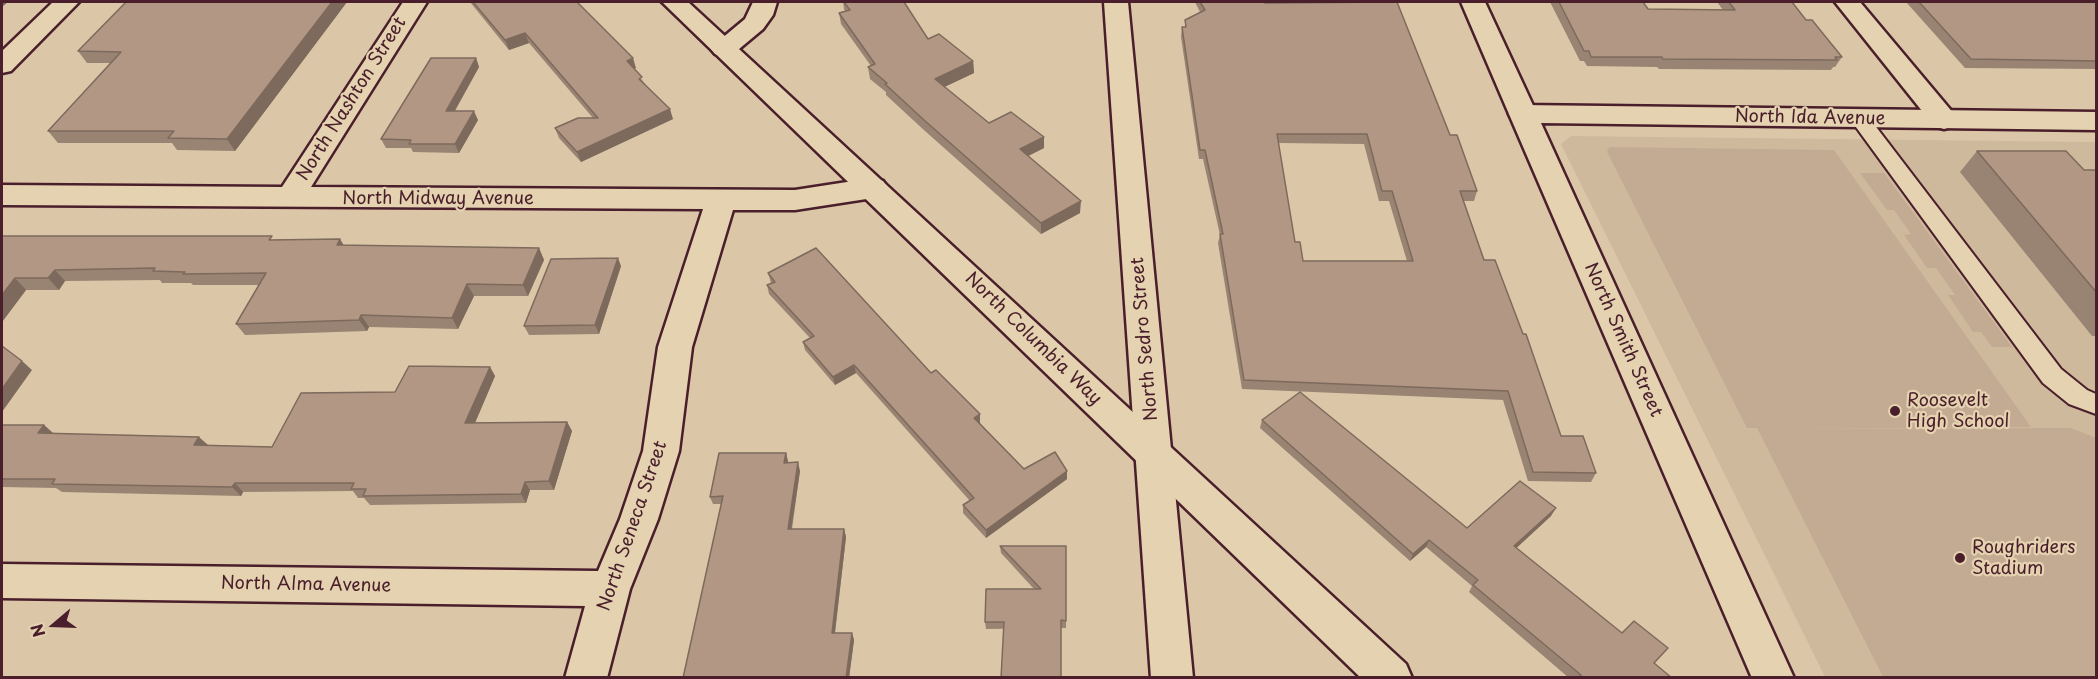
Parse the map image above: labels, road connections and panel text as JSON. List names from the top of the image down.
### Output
{
  "streets": {
    "street": [
      "North Nashton Street",
      "North Ida Avenue",
      "North Midway Avenue",
      "North Columbia Way",
      "North Sedro Street",
      "North Smith Street",
      "North Seneca Street",
      "North Alma Avenue"
    ]
  },
  "crossings": [
    ["North Nashton Street", "North Midway Avenue"],
    ["North Ida Avenue", "North Smith Street"],
    ["North Midway Avenue", "North Columbia Way"],
    ["North Midway Avenue", "North Seneca Street"],
    ["North Columbia Way", "North Sedro Street"],
    ["North Seneca Street", "North Alma Avenue"]
  ],
  "places": ["Roosevelt High School", "Roughriders Stadium"],
  "north": "left"
}
